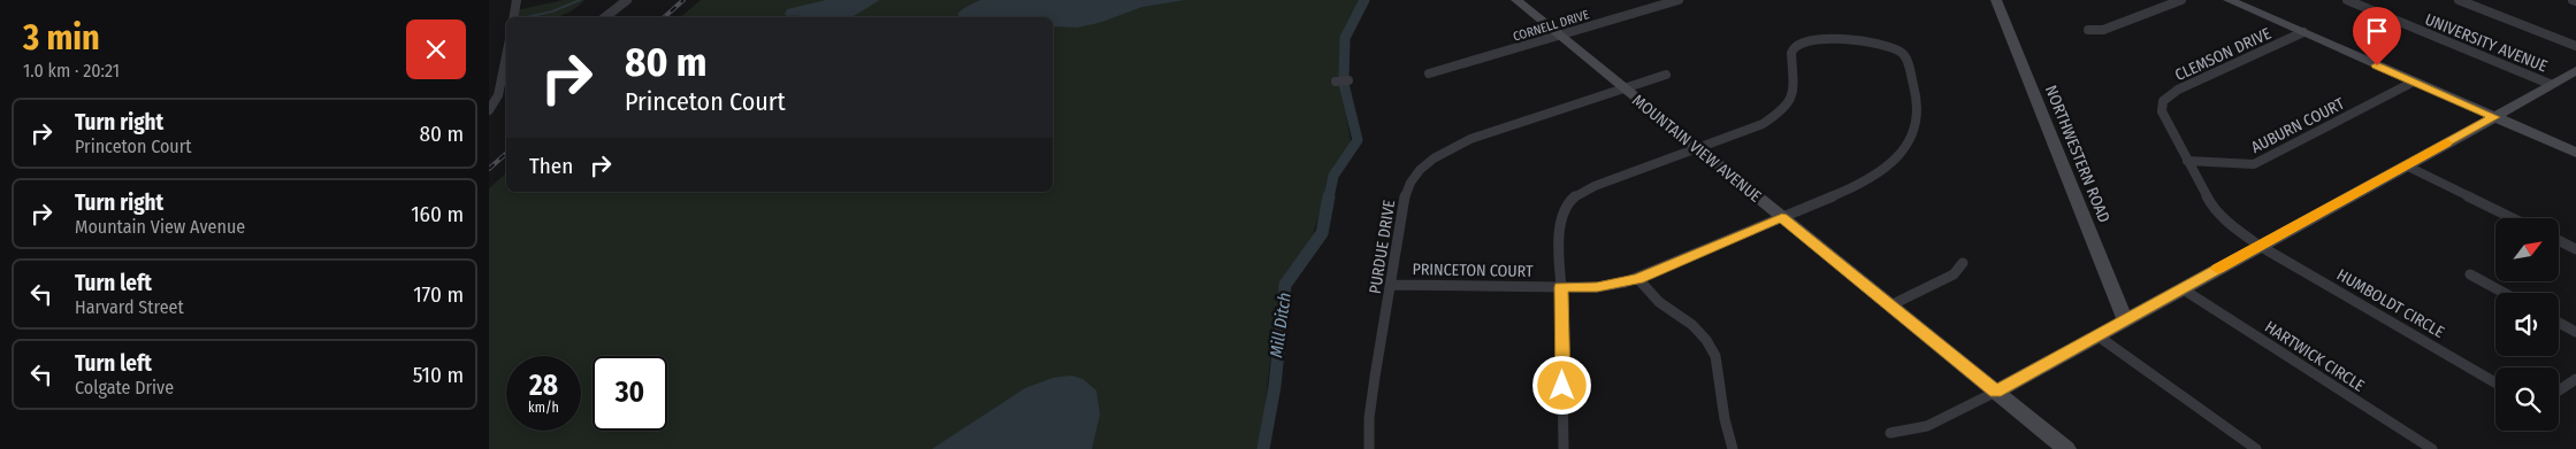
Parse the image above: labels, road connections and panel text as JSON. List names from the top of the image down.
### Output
{
  "streets": {
    "street": [
      "CORNELL DRIVE",
      "UNIVERSITY AVENUE",
      "CLEMSON DRIVE",
      "AUBURN COURT",
      "MOUNTAIN VIEW AVENUE",
      "NORTHWESTERN ROAD",
      "PURDUE DRIVE",
      "PRINCETON COURT",
      "HUMBOLDT CIRCLE",
      "HARTWICK CIRCLE"
    ]
  },
  "crossings": [
    ["CORNELL DRIVE", "MOUNTAIN VIEW AVENUE"],
    ["CLEMSON DRIVE", "AUBURN COURT"],
    ["CLEMSON DRIVE", "HUMBOLDT CIRCLE"],
    ["MOUNTAIN VIEW AVENUE", "PURDUE DRIVE"],
    ["MOUNTAIN VIEW AVENUE", "PRINCETON COURT"],
    ["PURDUE DRIVE", "PRINCETON COURT"]
  ],
  "water": ["Mill Ditch"],
  "north": "top right",
  "page": {
    "heading": ["3 min", "1.0 km · 20:21"],
    "turn": ["80 m", "Princeton Court"],
    "list": [
      {
        "name": "Turn right",
        "note": "Princeton Court",
        "value": "80 m"
      },
      {
        "name": "Turn right",
        "note": "Mountain View Avenue",
        "value": "160 m"
      },
      {
        "name": "Turn left",
        "note": "Harvard Street",
        "value": "170 m"
      },
      {
        "name": "Turn left",
        "note": "Colgate Drive",
        "value": "510 m"
      }
    ],
    "then": "Then",
    "speed": "28 km/h",
    "limit": "30"
  }
}
